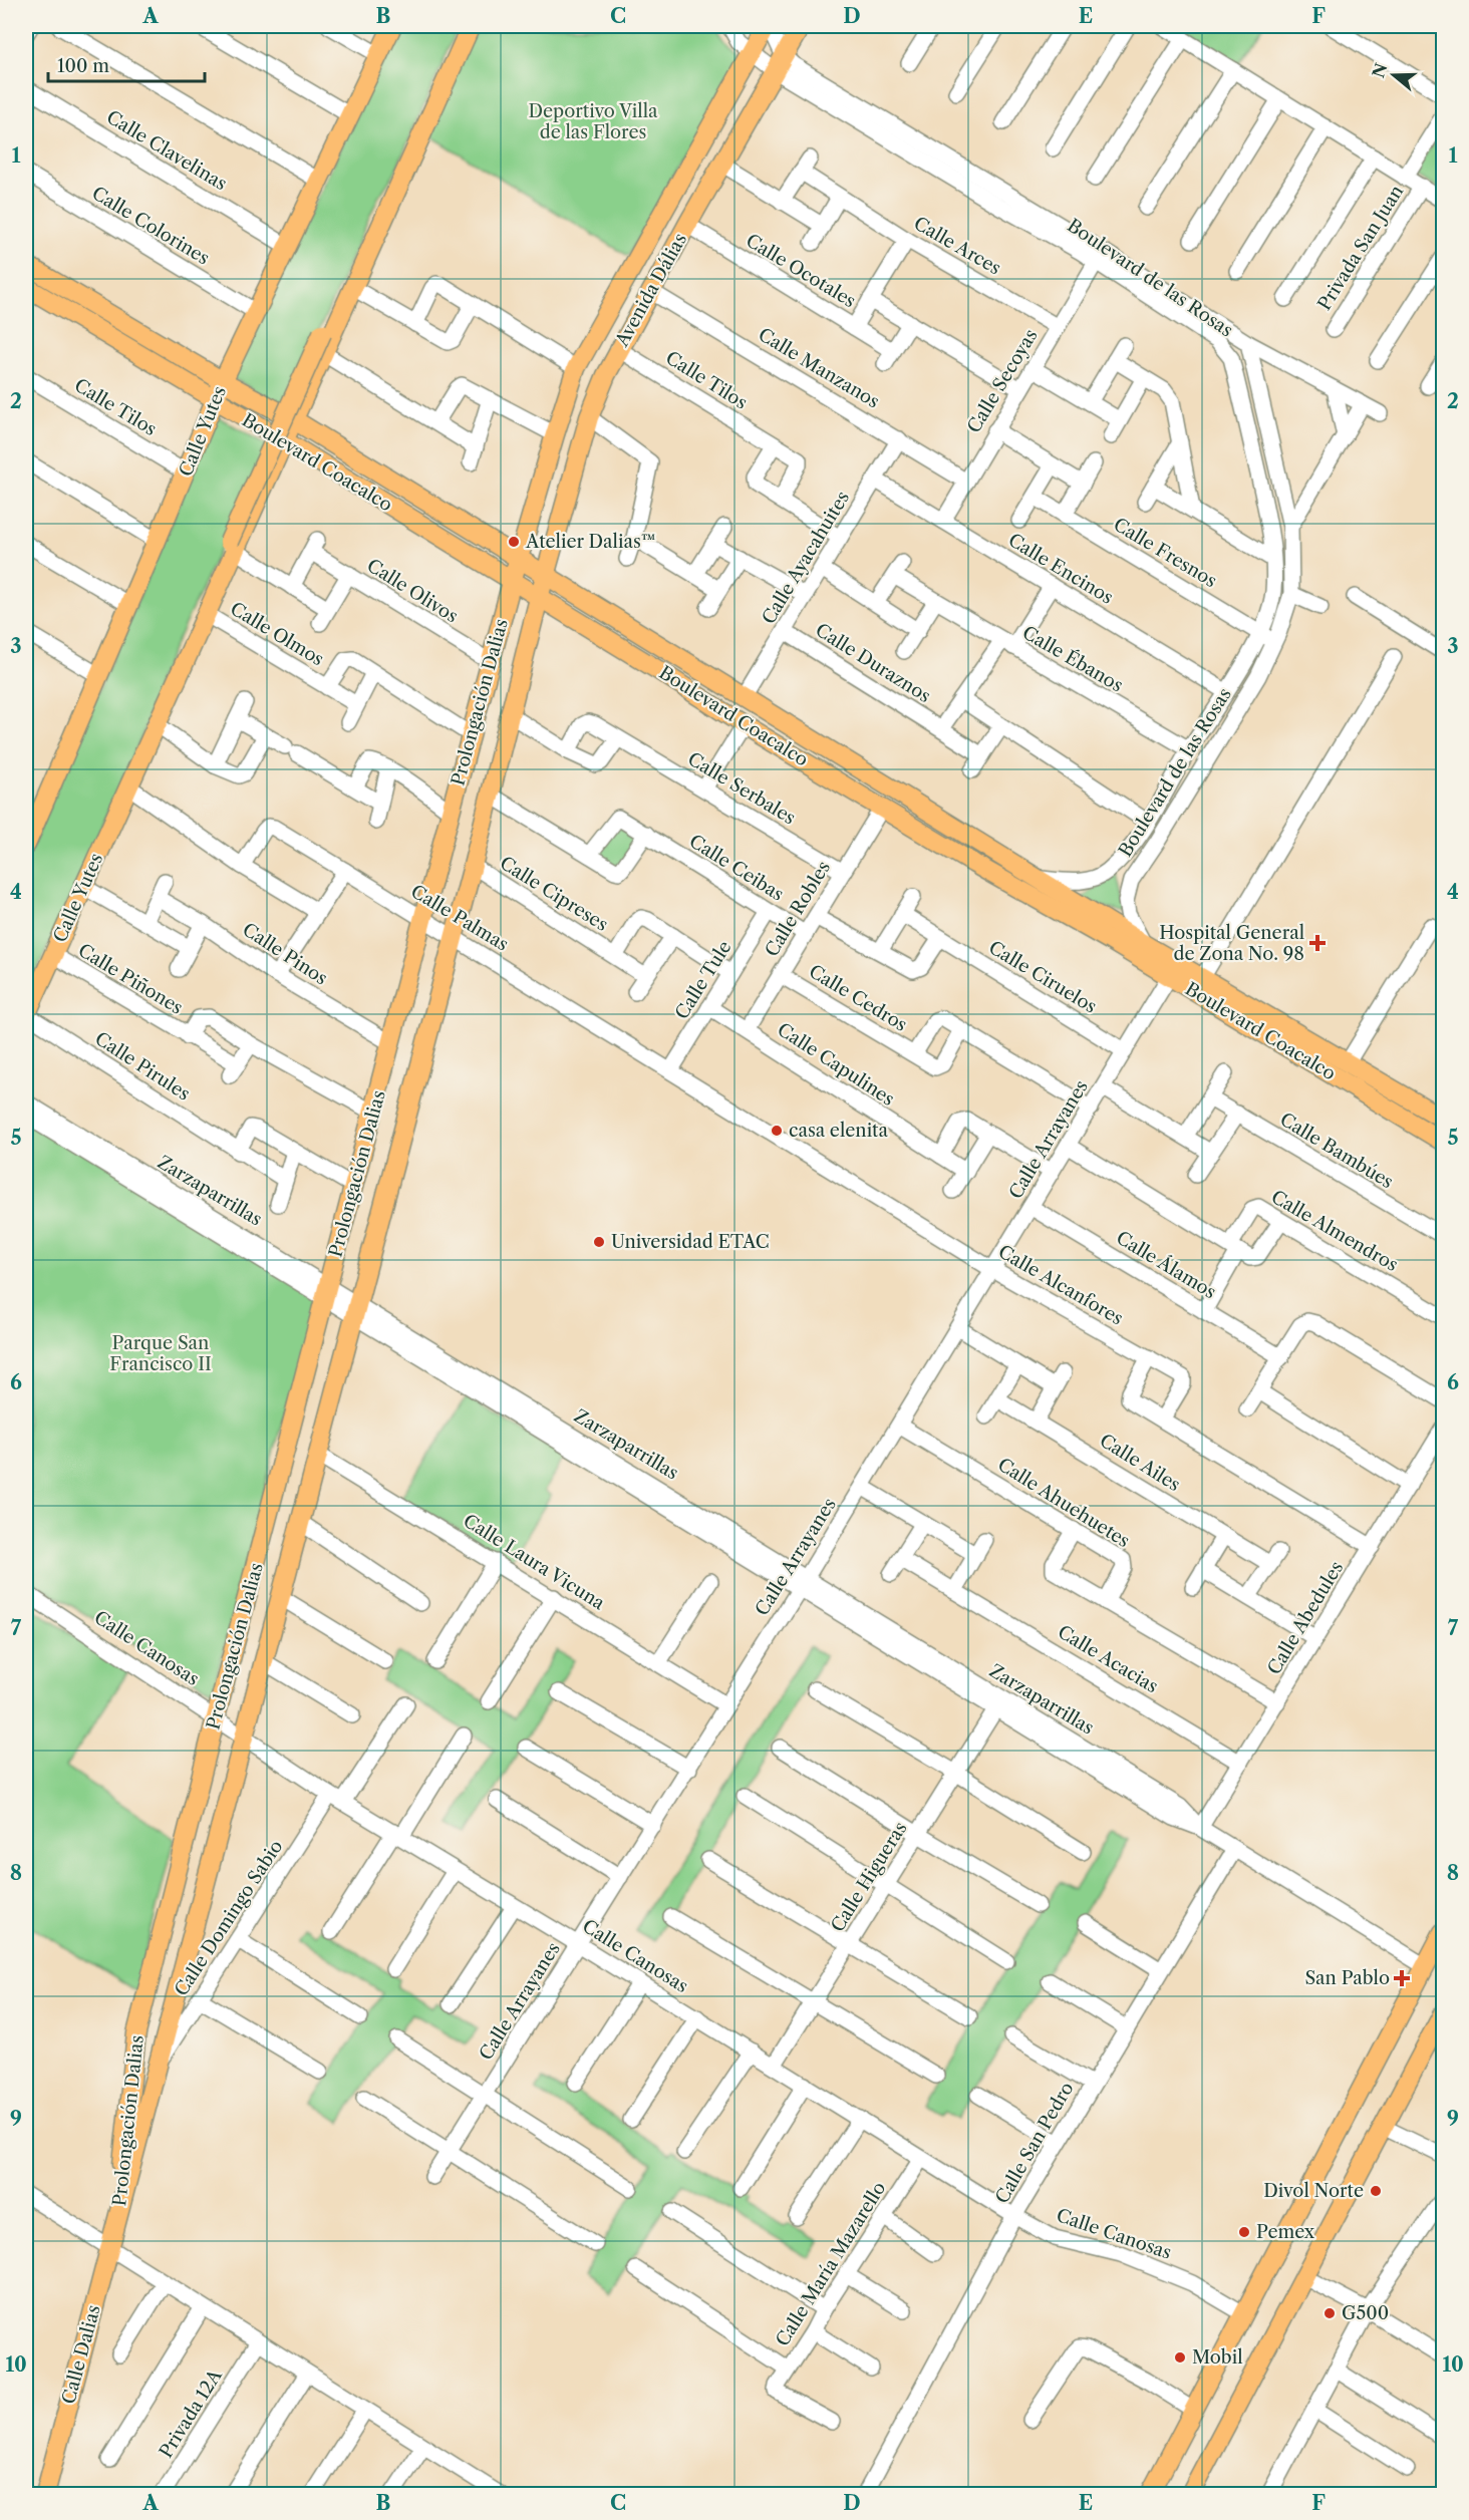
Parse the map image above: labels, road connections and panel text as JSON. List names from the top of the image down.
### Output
{
  "streets": {
    "main road": [
      "Avenida Dálias",
      "Calle Yutes",
      "Boulevard Coacalco",
      "Prolongación Dalias",
      "Calle Dalias"
    ],
    "street": [
      "Calle Clavelinas",
      "Calle Colorines",
      "Calle Arces",
      "Privada San Juan",
      "Calle Ocotales",
      "Boulevard de las Rosas",
      "Calle Manzanos",
      "Calle Tilos",
      "Calle Secoyas",
      "Calle Fresnos",
      "Calle Ayacahuites",
      "Calle Encinos",
      "Calle Olivos",
      "Calle Olmos",
      "Calle Ébanos",
      "Calle Duraznos",
      "Calle Serbales",
      "Calle Ceibas",
      "Calle Cipreses",
      "Calle Robles",
      "Calle Palmas",
      "Calle Pinos",
      "Calle Ciruelos",
      "Calle Piñones",
      "Calle Tule",
      "Calle Cedros",
      "Calle Capulines",
      "Calle Pirules",
      "Calle Arrayanes",
      "Calle Bambúes",
      "Zarzaparrillas",
      "Calle Almendros",
      "Calle Álamos",
      "Calle Alcanfores",
      "Calle Ailes",
      "Calle Ahuehuetes",
      "Calle Laura Vicuna",
      "Calle Abedules",
      "Calle Canosas",
      "Calle Acacias",
      "Calle Higueras",
      "Calle Domingo Sabio",
      "Calle San Pedro",
      "Calle María Mazarello",
      "Privada 12A"
    ]
  },
  "crossings": [
    ["Calle Clavelinas", "Calle Yutes"],
    ["Calle Colorines", "Calle Yutes"],
    ["Calle Arces", "Calle Secoyas"],
    ["Calle Ocotales", "Avenida Dálias"],
    ["Calle Ocotales", "Calle Secoyas"],
    ["Boulevard de las Rosas", "Avenida Dálias"],
    ["Boulevard de las Rosas", "Calle Secoyas"],
    ["Boulevard de las Rosas", "Boulevard Coacalco"],
    ["Boulevard de las Rosas", "Calle Fresnos"],
    ["Boulevard de las Rosas", "Calle Encinos"],
    ["Boulevard de las Rosas", "Calle Ébanos"],
    ["Avenida Dálias", "Calle Manzanos"],
    ["Avenida Dálias", "Calle Tilos"],
    ["Avenida Dálias", "Boulevard Coacalco"],
    ["Avenida Dálias", "Prolongación Dalias"],
    ["Calle Manzanos", "Calle Secoyas"],
    ["Calle Manzanos", "Calle Ayacahuites"],
    ["Calle Tilos", "Calle Yutes"],
    ["Calle Secoyas", "Calle Encinos"],
    ["Calle Yutes", "Boulevard Coacalco"],
    ["Calle Yutes", "Calle Olmos"],
    ["Calle Yutes", "Calle Piñones"],
    ["Calle Yutes", "Calle Pirules"],
    ["Boulevard Coacalco", "Calle Ayacahuites"],
    ["Boulevard Coacalco", "Prolongación Dalias"],
    ["Boulevard Coacalco", "Calle Robles"],
    ["Boulevard Coacalco", "Calle Arrayanes"],
    ["Calle Ayacahuites", "Calle Encinos"],
    ["Calle Ayacahuites", "Calle Duraznos"],
    ["Calle Olivos", "Prolongación Dalias"],
    ["Calle Olmos", "Prolongación Dalias"],
    ["Prolongación Dalias", "Calle Cipreses"],
    ["Prolongación Dalias", "Calle Palmas"],
    ["Prolongación Dalias", "Calle Pinos"],
    ["Prolongación Dalias", "Calle Piñones"],
    ["Prolongación Dalias", "Zarzaparrillas"],
    ["Prolongación Dalias", "Calle Laura Vicuna"],
    ["Prolongación Dalias", "Calle Canosas"],
    ["Prolongación Dalias", "Calle Domingo Sabio"],
    ["Prolongación Dalias", "Calle Dalias"],
    ["Calle Serbales", "Calle Robles"],
    ["Calle Ceibas", "Calle Robles"],
    ["Calle Ceibas", "Calle Tule"],
    ["Calle Cipreses", "Calle Tule"],
    ["Calle Robles", "Calle Cedros"],
    ["Calle Robles", "Calle Capulines"],
    ["Calle Palmas", "Calle Tule"],
    ["Calle Palmas", "Calle Alcanfores"],
    ["Calle Ciruelos", "Calle Arrayanes"],
    ["Calle Tule", "Calle Capulines"],
    ["Calle Tule", "Calle Alcanfores"],
    ["Calle Cedros", "Calle Arrayanes"],
    ["Calle Arrayanes", "Zarzaparrillas"],
    ["Calle Arrayanes", "Calle Álamos"],
    ["Calle Arrayanes", "Calle Alcanfores"],
    ["Calle Arrayanes", "Calle Ahuehuetes"],
    ["Calle Arrayanes", "Calle Laura Vicuna"],
    ["Calle Arrayanes", "Calle Canosas"],
    ["Zarzaparrillas", "Calle Abedules"],
    ["Zarzaparrillas", "Calle Higueras"],
    ["Zarzaparrillas", "Calle San Pedro"],
    ["Calle Abedules", "Calle Acacias"],
    ["Calle Canosas", "Calle Higueras"],
    ["Calle Canosas", "Calle Domingo Sabio"],
    ["Calle Canosas", "Calle San Pedro"],
    ["Calle Canosas", "Calle María Mazarello"]
  ],
  "parks": ["Deportivo Villa de las Flores", "Parque San Francisco II"],
  "places": {
    "other": [
      "Atelier Dalias™",
      "casa elenita",
      "Universidad ETAC",
      "Divol Norte",
      "Pemex",
      "G500",
      "Mobil"
    ],
    "health": ["Hospital General de Zona No. 98", "San Pablo"]
  },
  "scale_bar": "100 m",
  "north": "left",
  "grid": {
    "columns": [
      "A",
      "B",
      "C",
      "D",
      "E",
      "F"
    ],
    "rows": [
      "1",
      "2",
      "3",
      "4",
      "5",
      "6",
      "7",
      "8",
      "9",
      "10"
    ]
  }
}
